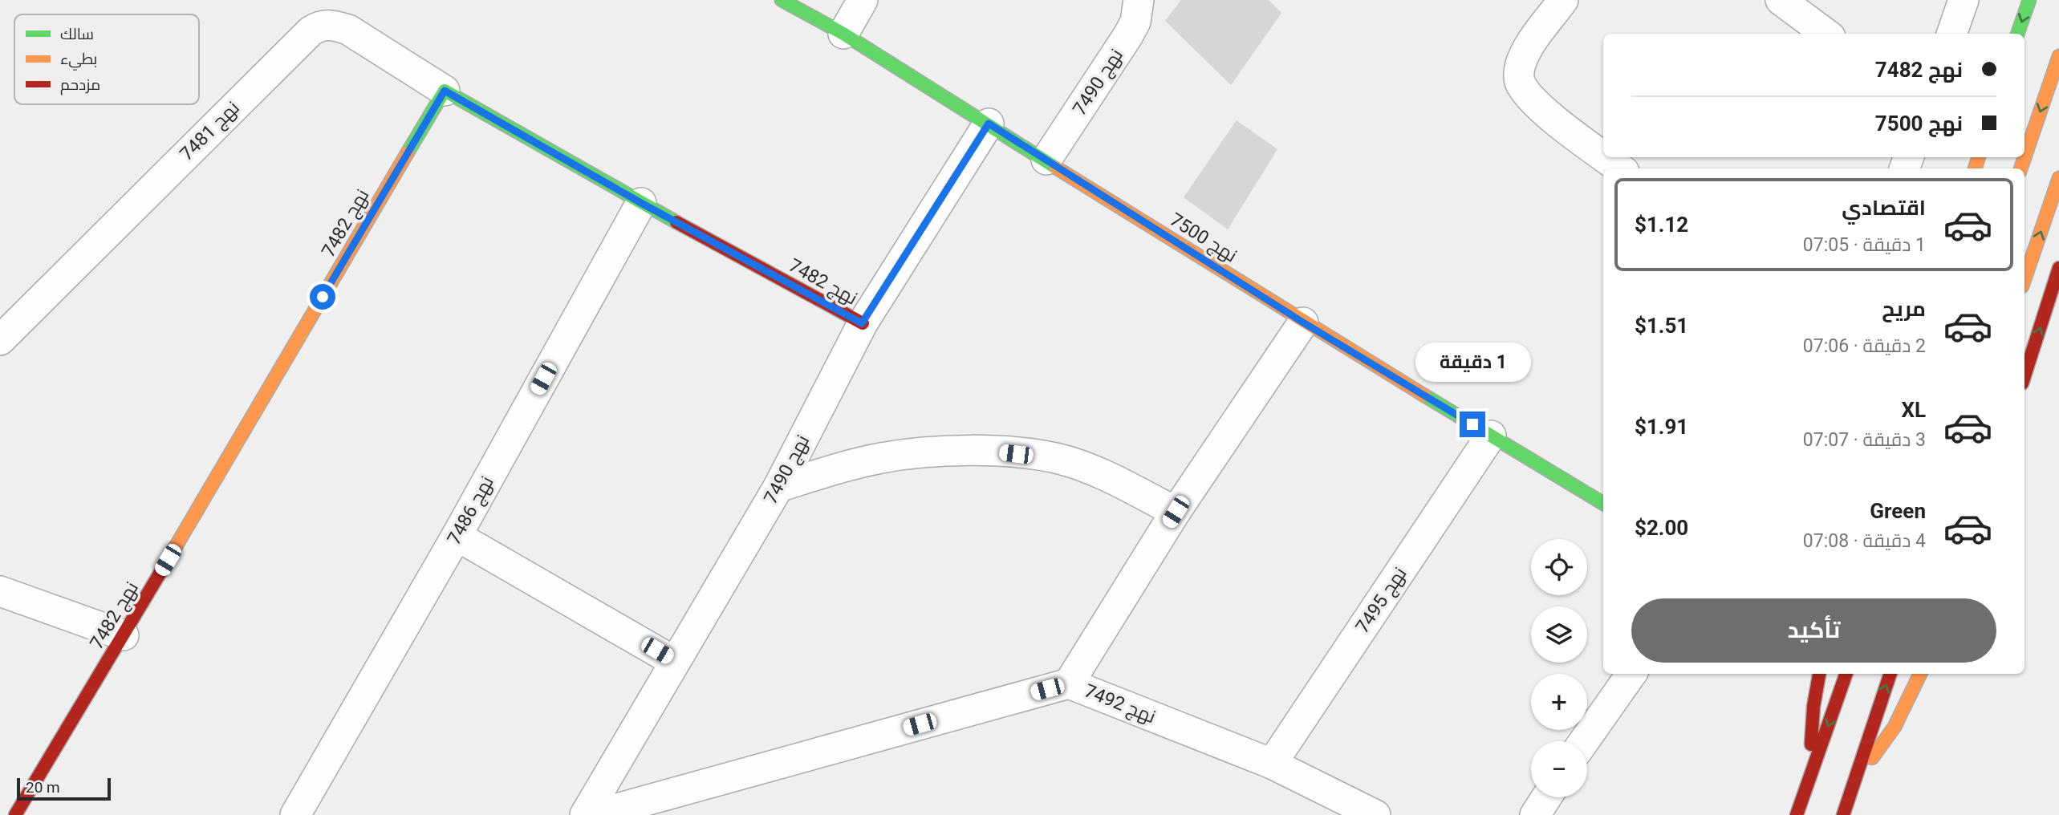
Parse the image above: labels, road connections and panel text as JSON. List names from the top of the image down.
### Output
{
  "streets": {
    "street": [
      "نهج 7490",
      "نهج 7481",
      "نهج 7482",
      "نهج 7500",
      "نهج 7486",
      "نهج 7495",
      "نهج 7492"
    ]
  },
  "crossings": [
    ["نهج 7490", "نهج 7482"],
    ["نهج 7490", "نهج 7500"],
    ["نهج 7481", "نهج 7482"],
    ["نهج 7482", "نهج 7486"],
    ["نهج 7500", "نهج 7495"],
    ["نهج 7495", "نهج 7492"]
  ],
  "legend": ["سالك", "بطيء", "مزدحم"],
  "scale_bar": "20 m",
  "page": {
    "banner": ["نهج 7482", "نهج 7500"],
    "list": [
      {
        "name": "اقتصادي",
        "note": "1 دقيقة · 07:05",
        "value": "$1.12"
      },
      {
        "name": "مريح",
        "note": "2 دقيقة · 07:06",
        "value": "$1.51"
      },
      {
        "name": "XL",
        "note": "3 دقيقة · 07:07",
        "value": "$1.91"
      },
      {
        "name": "Green",
        "note": "4 دقيقة · 07:08",
        "value": "$2.00"
      }
    ],
    "bubble": "1 دقيقة",
    "map_buttons": ["+", "−"],
    "buttons": "تأكيد",
    "scale": "20 m"
  }
}
